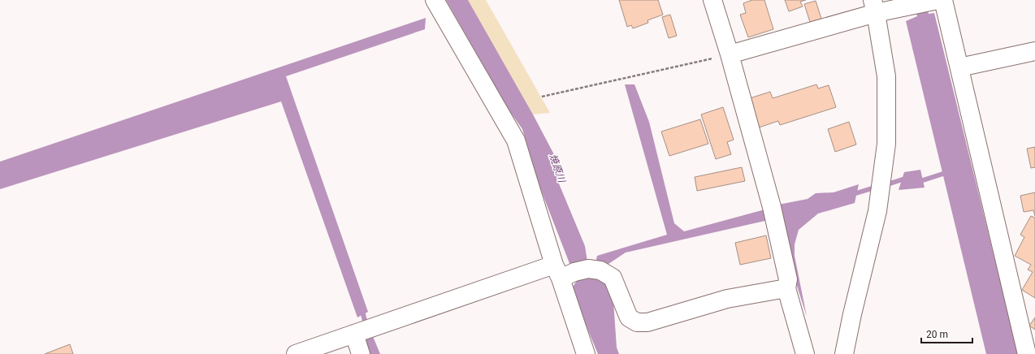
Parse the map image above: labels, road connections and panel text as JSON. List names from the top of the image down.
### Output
{
  "water": ["焼原川"],
  "scale_bar": "20 m"
}
